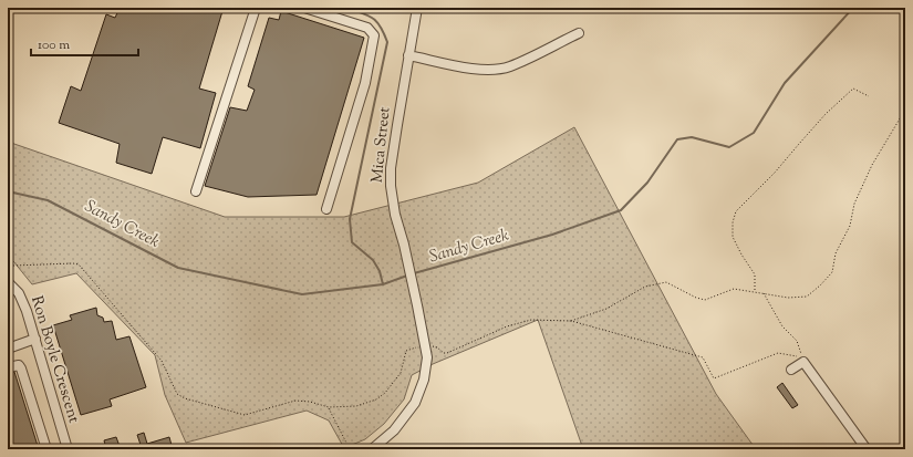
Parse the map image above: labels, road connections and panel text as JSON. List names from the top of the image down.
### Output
{
  "streets": {
    "street": ["Mica Street", "Ron Boyle Crescent"]
  },
  "water": ["Sandy Creek"],
  "scale_bar": "100 m"
}
